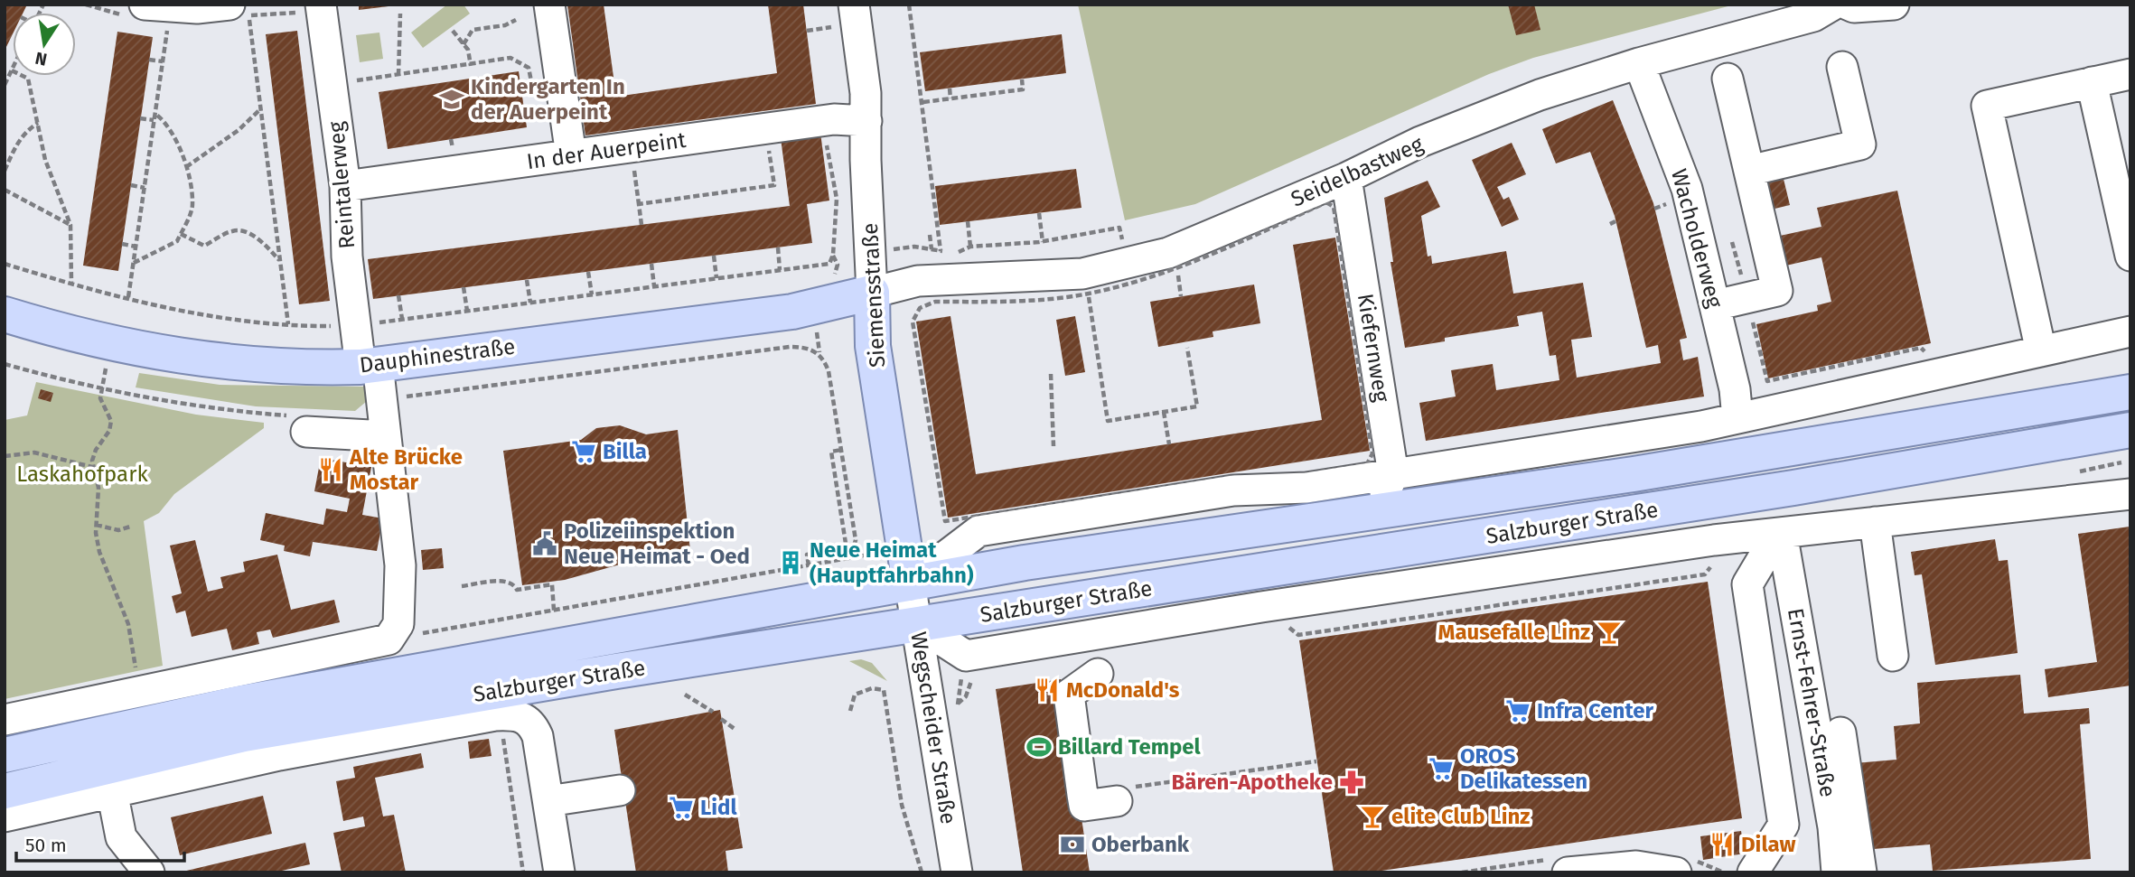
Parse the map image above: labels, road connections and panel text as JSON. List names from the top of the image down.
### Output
{
  "streets": {
    "main road": ["Siemensstraße", "Dauphinestraße", "Salzburger Straße"],
    "street": [
      "In der Auerpeint",
      "Seidelbastweg",
      "Reintalerweg",
      "Wacholderweg",
      "Kiefernweg",
      "Ernst-Fehrer-Straße",
      "Wegscheider Straße"
    ]
  },
  "crossings": [
    ["In der Auerpeint", "Reintalerweg"],
    ["In der Auerpeint", "Siemensstraße"],
    ["Seidelbastweg", "Wacholderweg"],
    ["Seidelbastweg", "Siemensstraße"],
    ["Seidelbastweg", "Kiefernweg"],
    ["Seidelbastweg", "Dauphinestraße"],
    ["Reintalerweg", "Dauphinestraße"],
    ["Wacholderweg", "Salzburger Straße"],
    ["Siemensstraße", "Dauphinestraße"],
    ["Siemensstraße", "Salzburger Straße"],
    ["Siemensstraße", "Wegscheider Straße"],
    ["Kiefernweg", "Salzburger Straße"],
    ["Salzburger Straße", "Wegscheider Straße"]
  ],
  "parks": ["Laskahofpark"],
  "places": {
    "school or university": ["Kindergarten In der Auerpeint"],
    "supermarket": [
      "Billa",
      "Infra Center",
      "OROS Delikatessen",
      "Lidl"
    ],
    "restaurant": ["Alte Brücke Mostar", "McDonald's", "Dilaw"],
    "public building": ["Polizeiinspektion Neue Heimat - Oed"],
    "building": ["Neue Heimat (Hauptfahrbahn)"],
    "bar": ["Mausefalle Linz", "elite Club Linz"],
    "sports": ["Billard Tempel"],
    "pharmacy": ["Bären-Apotheke"],
    "bank": ["Oberbank"]
  },
  "scale_bar": "50 m",
  "north": "bottom"
}
